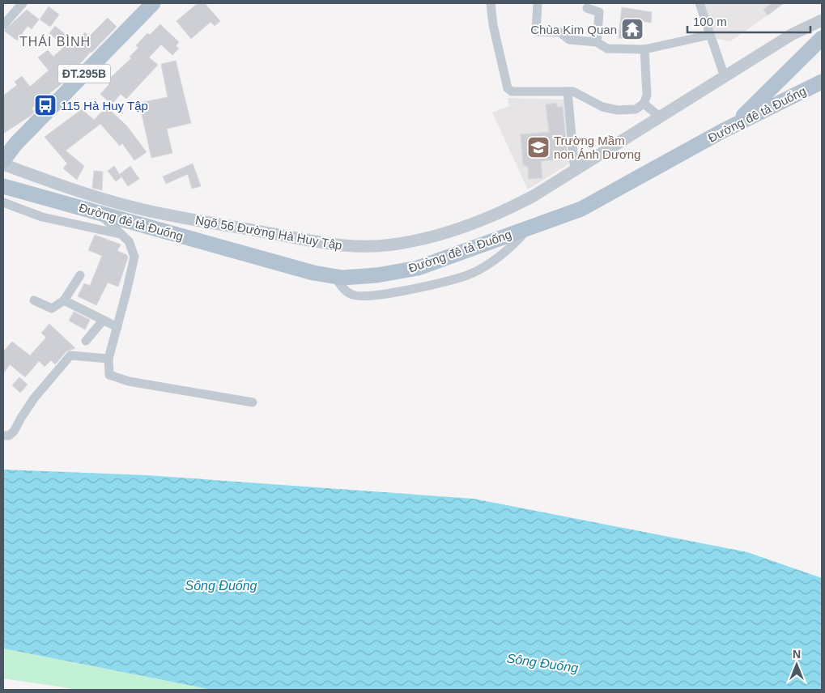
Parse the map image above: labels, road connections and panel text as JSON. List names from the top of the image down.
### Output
{
  "streets": {
    "main road": ["ĐT.295B", "Đường đê tả Đuống"],
    "street": ["Ngõ 56 Đường Hà Huy Tập"]
  },
  "districts": ["THÁI BÌNH"],
  "water": ["Sông Đuống"],
  "places": {
    "temple": ["Chùa Kim Quan"],
    "bus stop": ["115 Hà Huy Tập"],
    "school or university": ["Trường Mầm non Ánh Dương"]
  },
  "scale_bar": "100 m",
  "north": "top"
}
